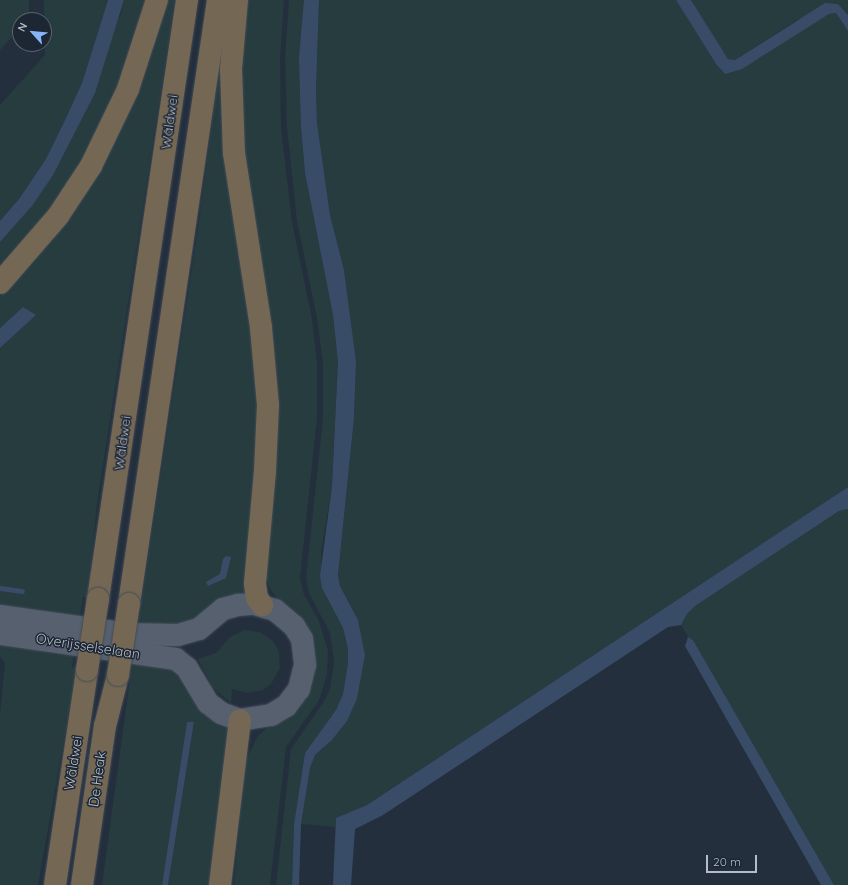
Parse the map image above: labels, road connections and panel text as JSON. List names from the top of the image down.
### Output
{
  "streets": {
    "highway": ["Wâldwei", "De Heak"],
    "main road": ["Overijsselselaan"]
  },
  "scale_bar": "20 m",
  "north": "top left"
}
